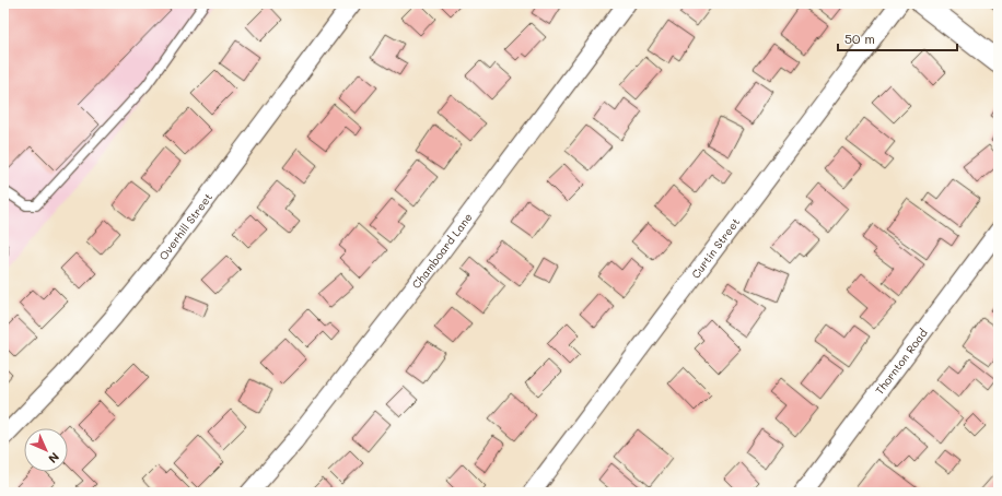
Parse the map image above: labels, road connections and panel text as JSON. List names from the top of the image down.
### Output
{
  "streets": {
    "street": [
      "Overhill Street",
      "Curtin Street",
      "Chamboard Lane",
      "Thornton Road"
    ]
  },
  "scale_bar": "50 m",
  "north": "bottom right"
}
